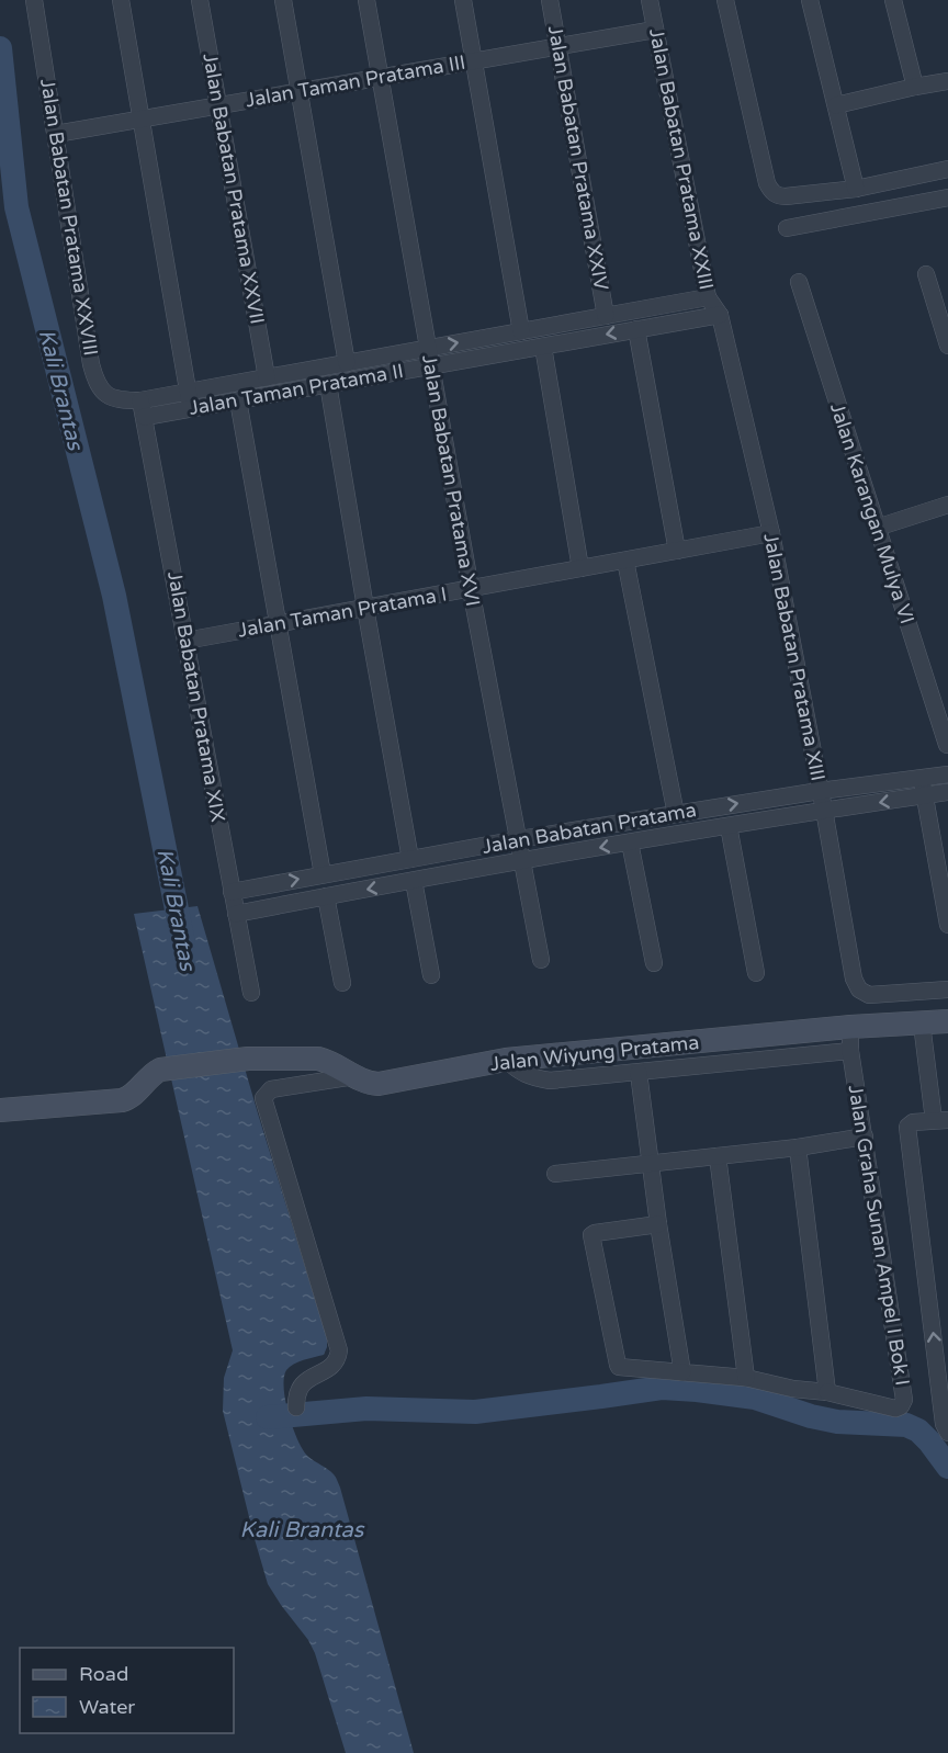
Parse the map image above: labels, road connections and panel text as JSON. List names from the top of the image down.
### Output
{
  "streets": {
    "street": [
      "Jalan Taman Pratama III",
      "Jalan Babatan Pratama XXIV",
      "Jalan Babatan Pratama XXIII",
      "Jalan Babatan Pratama XXVII",
      "Jalan Babatan Pratama XXVIII",
      "Jalan Taman Pratama II",
      "Jalan Babatan Pratama XVI",
      "Jalan Karangan Mulya VI",
      "Jalan Taman Pratama I",
      "Jalan Babatan Pratama XIII",
      "Jalan Babatan Pratama XIX",
      "Jalan Babatan Pratama",
      "Jalan Wiyung Pratama",
      "Jalan Graha Sunan Ampel I Bok I"
    ]
  },
  "crossings": [
    ["Jalan Taman Pratama III", "Jalan Babatan Pratama XXIV"],
    ["Jalan Taman Pratama III", "Jalan Babatan Pratama XXIII"],
    ["Jalan Taman Pratama III", "Jalan Babatan Pratama XXVII"],
    ["Jalan Taman Pratama III", "Jalan Babatan Pratama XXVIII"],
    ["Jalan Taman Pratama III", "Jalan Babatan Pratama XVI"],
    ["Jalan Babatan Pratama XXIV", "Jalan Taman Pratama II"],
    ["Jalan Babatan Pratama XXIII", "Jalan Taman Pratama II"],
    ["Jalan Babatan Pratama XXIII", "Jalan Babatan Pratama XIII"],
    ["Jalan Babatan Pratama XXVII", "Jalan Taman Pratama II"],
    ["Jalan Babatan Pratama XXVIII", "Jalan Taman Pratama II"],
    ["Jalan Babatan Pratama XXVIII", "Jalan Babatan Pratama XIX"],
    ["Jalan Taman Pratama II", "Jalan Babatan Pratama XVI"],
    ["Jalan Taman Pratama II", "Jalan Babatan Pratama XIII"],
    ["Jalan Taman Pratama II", "Jalan Babatan Pratama XIX"],
    ["Jalan Babatan Pratama XVI", "Jalan Taman Pratama I"],
    ["Jalan Babatan Pratama XVI", "Jalan Babatan Pratama"],
    ["Jalan Taman Pratama I", "Jalan Babatan Pratama XIII"],
    ["Jalan Taman Pratama I", "Jalan Babatan Pratama XIX"],
    ["Jalan Babatan Pratama XIII", "Jalan Babatan Pratama"],
    ["Jalan Babatan Pratama XIX", "Jalan Babatan Pratama"],
    ["Jalan Wiyung Pratama", "Jalan Graha Sunan Ampel I Bok I"]
  ],
  "water": ["Kali Brantas"],
  "legend": ["Road", "Water"]
}
